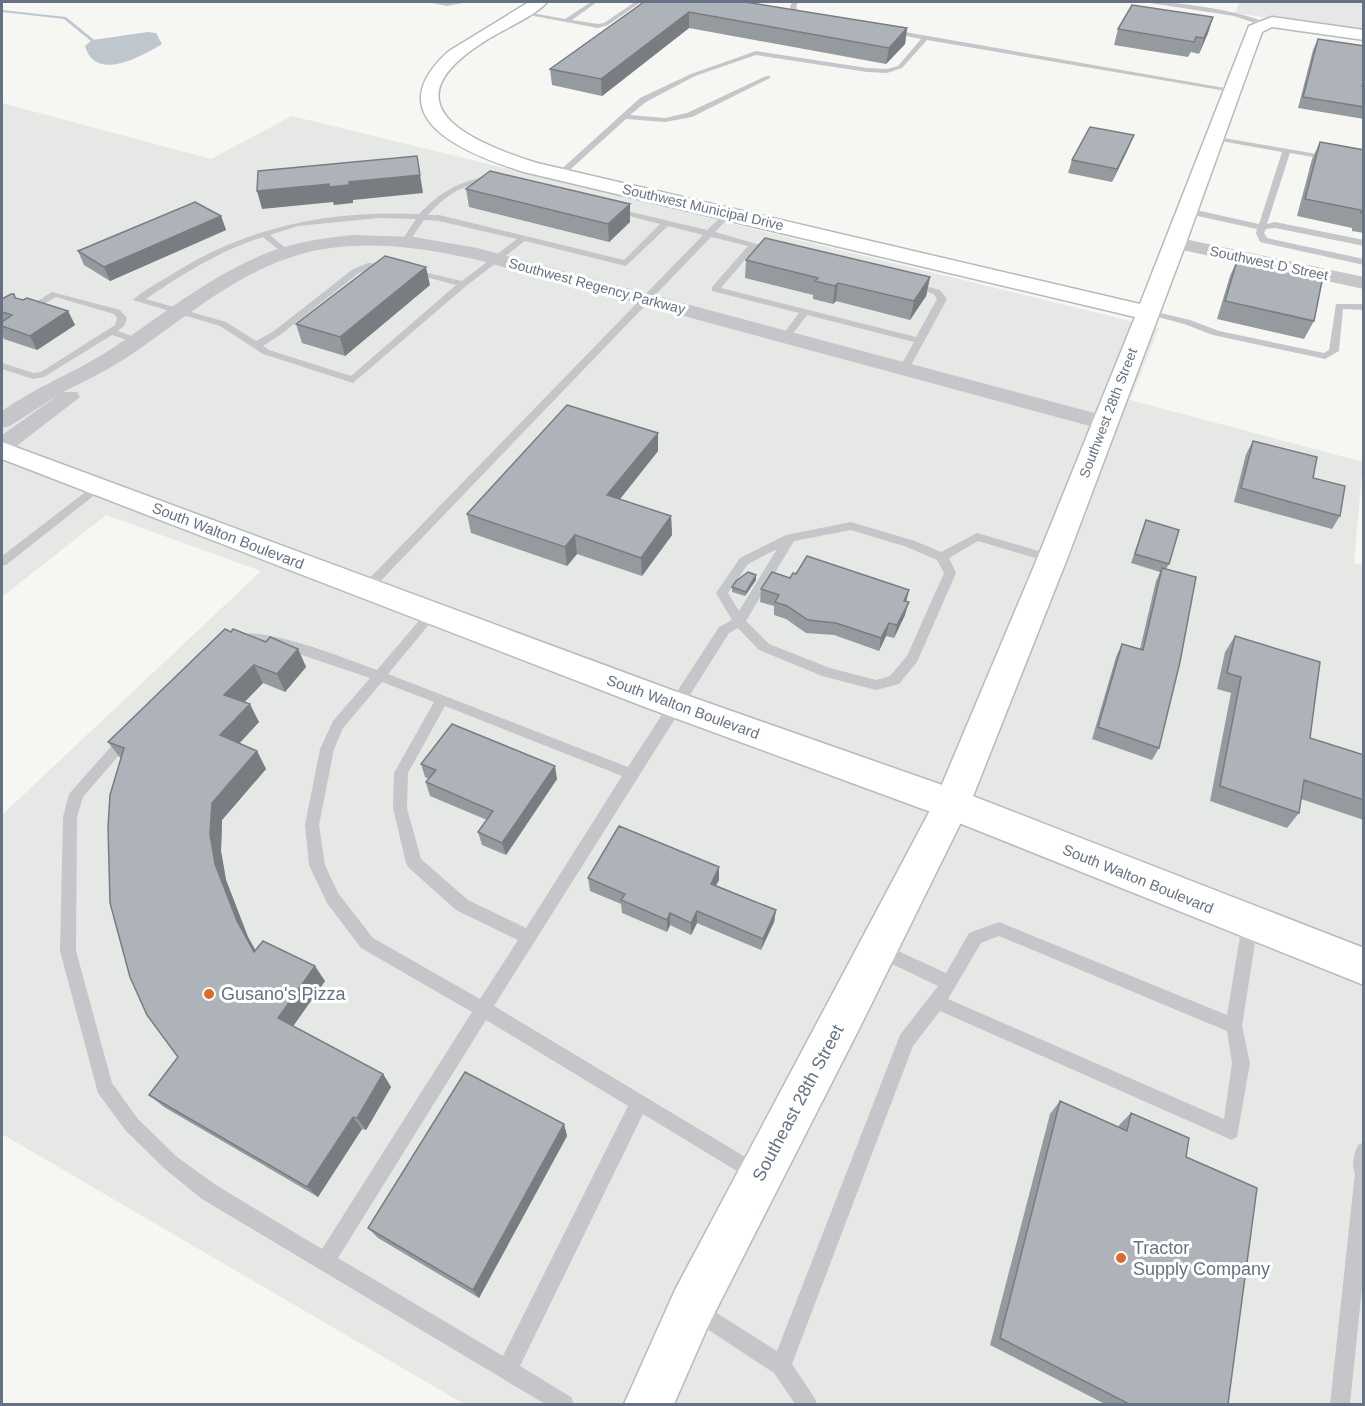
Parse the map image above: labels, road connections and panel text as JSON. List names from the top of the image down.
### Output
{
  "streets": {
    "street": [
      "Southwest Municipal Drive",
      "Southwest D Street",
      "Southwest Regency Parkway",
      "Southwest 28th Street",
      "South Walton Boulevard",
      "Southeast 28th Street"
    ]
  },
  "crossings": [
    ["Southwest Municipal Drive", "Southwest 28th Street"],
    ["Southwest D Street", "Southwest 28th Street"],
    ["Southwest Regency Parkway", "Southwest 28th Street"],
    ["Southwest Regency Parkway", "South Walton Boulevard"],
    ["Southwest 28th Street", "South Walton Boulevard"],
    ["Southwest 28th Street", "Southeast 28th Street"],
    ["South Walton Boulevard", "Southeast 28th Street"]
  ],
  "places": ["Gusano's Pizza", "Tractor Supply Company"]
}
